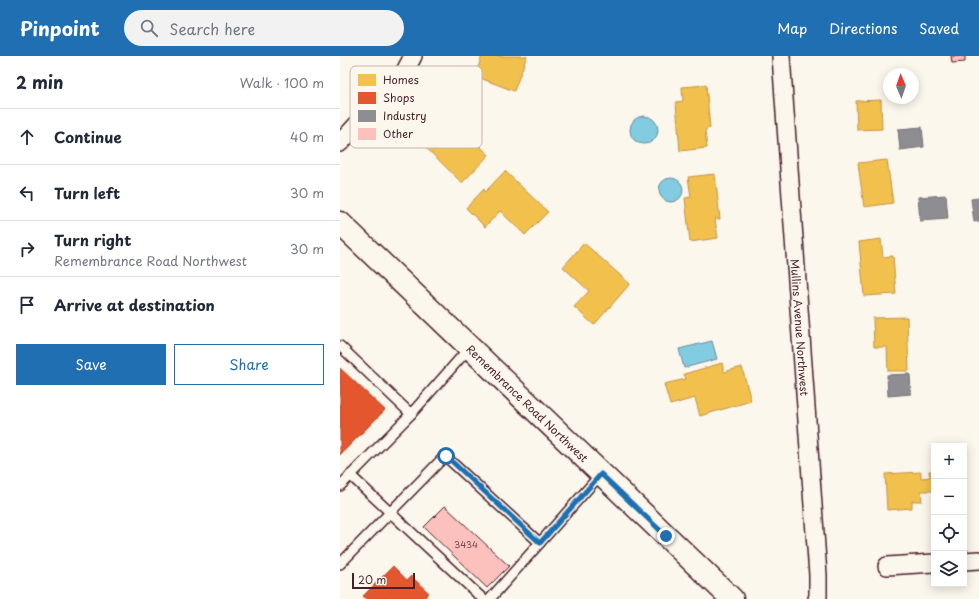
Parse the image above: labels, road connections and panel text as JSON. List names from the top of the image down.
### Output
{
  "streets": {
    "main road": ["Remembrance Road Northwest"],
    "street": ["Mullins Avenue Northwest"]
  },
  "house_numbers": ["3434"],
  "legend": [
    "Homes",
    "Shops",
    "Industry",
    "Other"
  ],
  "scale_bar": "20 m",
  "north": "top",
  "page": {
    "header": "Pinpoint",
    "search": "Search here",
    "nav": ["Map", "Directions", "Saved"],
    "heading": ["2 min", "Walk · 100 m"],
    "list": [
      ["Continue", "40 m"],
      ["Turn left", "30 m"],
      ["Turn right", "Remembrance Road Northwest", "30 m"],
      "Arrive at destination"
    ],
    "buttons": ["Save", "Share"],
    "map_buttons": ["+", "−"],
    "scale": "20 m"
  }
}
